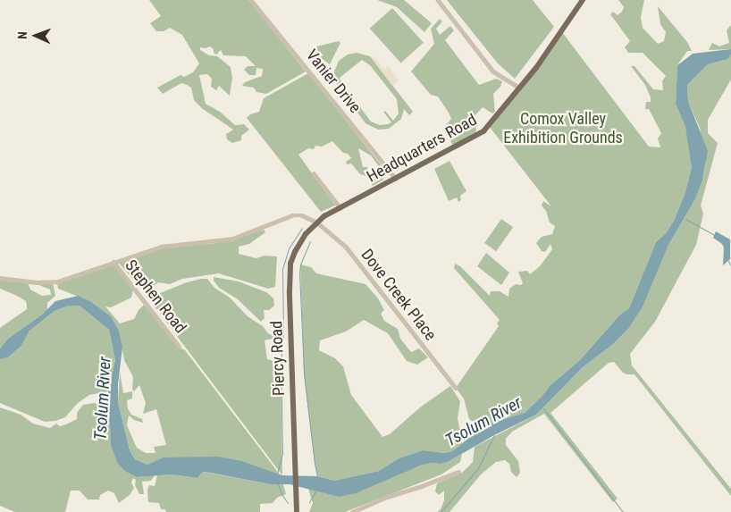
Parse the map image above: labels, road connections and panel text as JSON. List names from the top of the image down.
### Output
{
  "streets": {
    "main road": ["Headquarters Road", "Piercy Road"],
    "street": ["Vanier Drive", "Dove Creek Place", "Stephen Road"]
  },
  "crossings": [
    ["Vanier Drive", "Headquarters Road"],
    ["Headquarters Road", "Piercy Road"],
    ["Dove Creek Place", "Piercy Road"]
  ],
  "water": ["Tsolum River"],
  "parks": ["Comox Valley Exhibition Grounds"],
  "north": "left"
}
